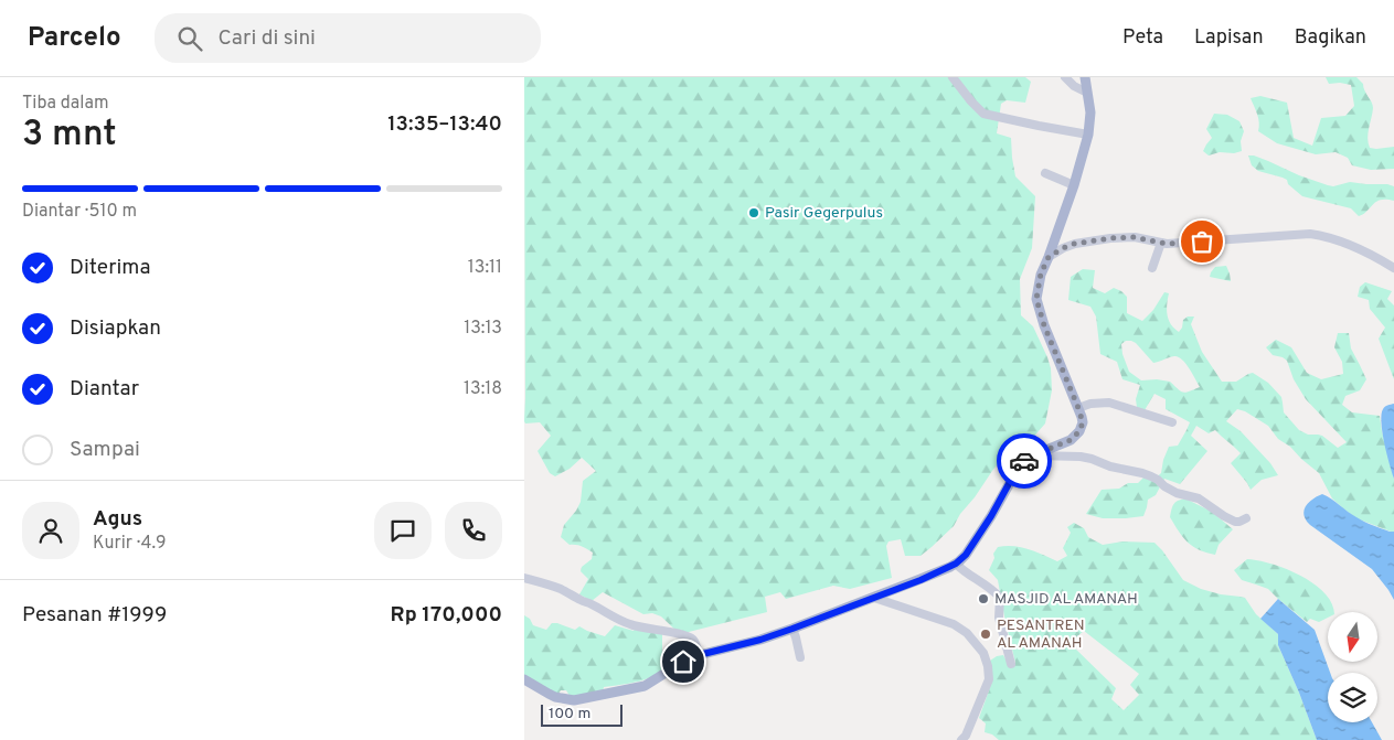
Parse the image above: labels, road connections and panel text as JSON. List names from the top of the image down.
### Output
{
  "places": ["Pasir Gegerpulus", "MASJID AL AMANAH", "PESANTREN AL AMANAH"],
  "scale_bar": "100 m",
  "north": "bottom",
  "page": {
    "header": "Parcelo",
    "search": "Cari di sini",
    "nav": ["Peta", "Lapisan", "Bagikan"],
    "heading": ["3 mnt", "Tiba dalam", "13:35–13:40"],
    "panel": [
      "Agus",
      "Kurir · 4.9",
      "Pesanan #1999",
      "Rp 170,000"
    ],
    "bar": "Diantar · 510 m",
    "list": [
      ["Diterima", "13:11"],
      ["Disiapkan", "13:13"],
      ["Diantar", "13:18"],
      "Sampai"
    ],
    "scale": "100 m"
  }
}
